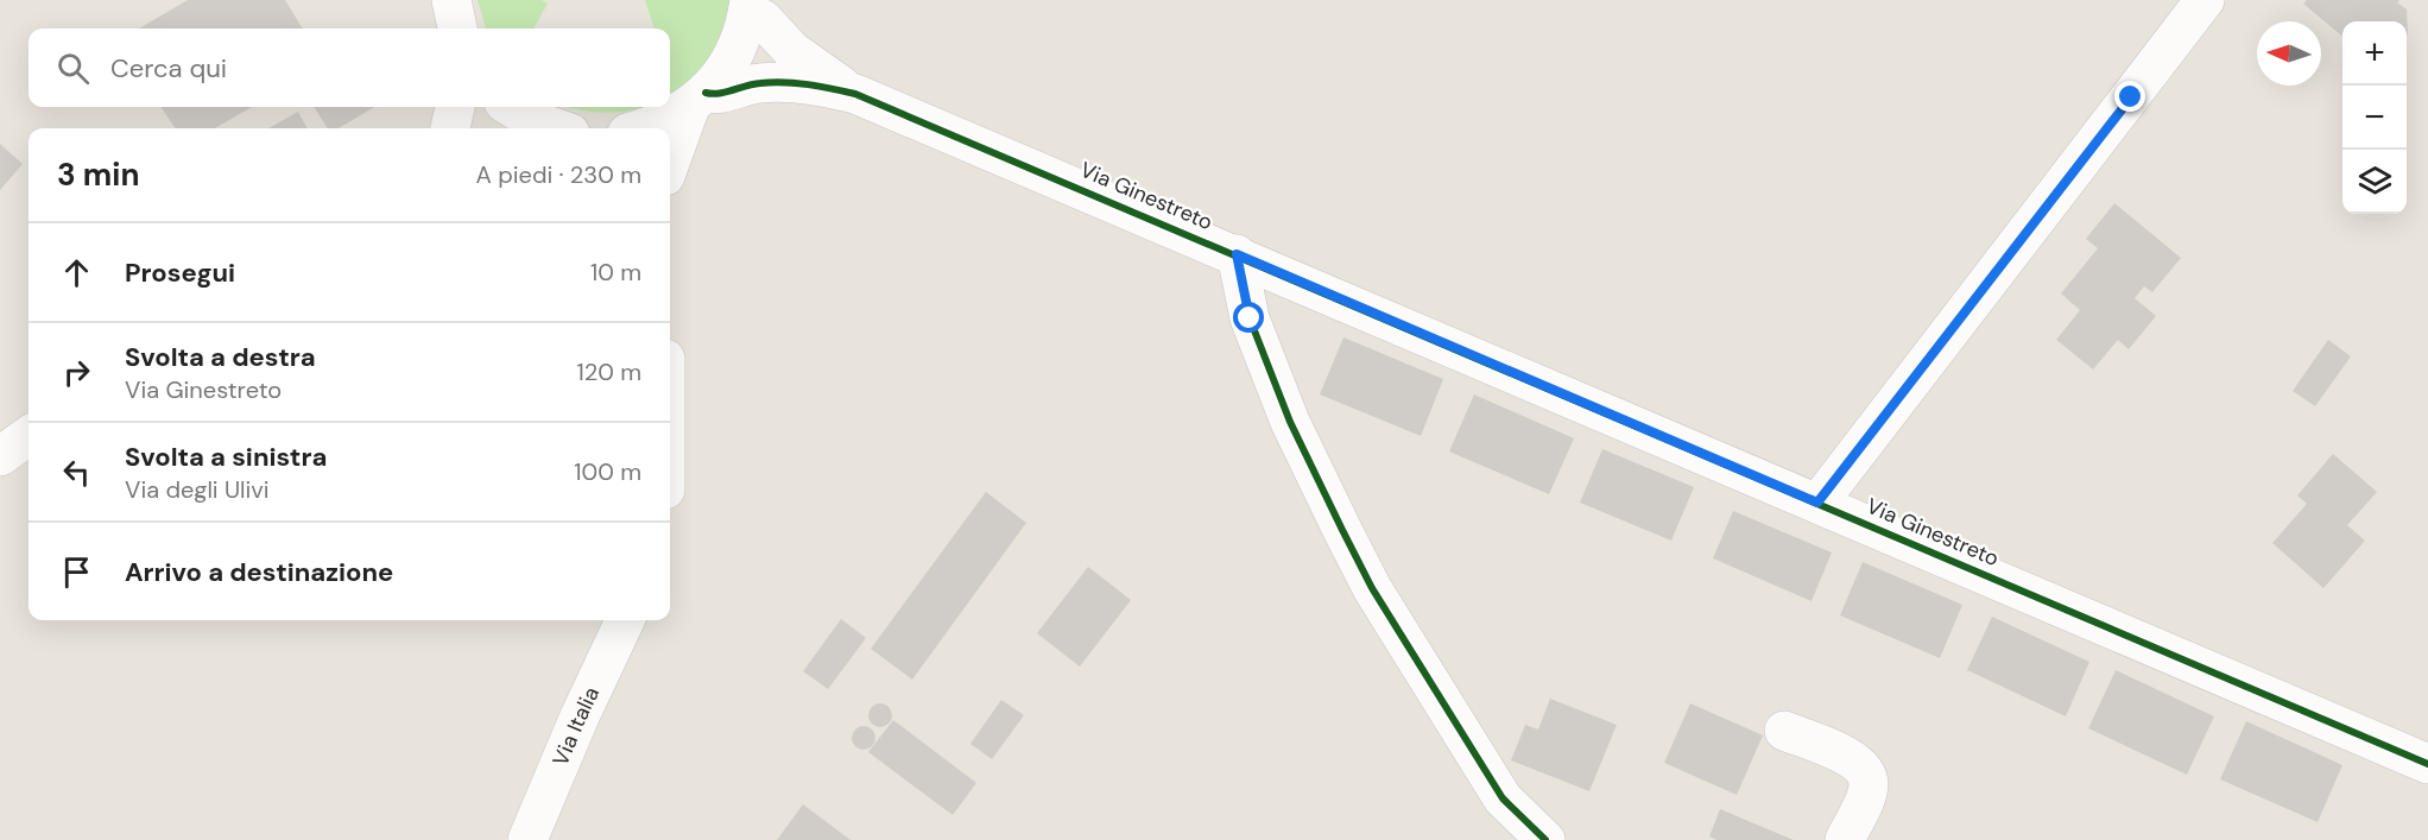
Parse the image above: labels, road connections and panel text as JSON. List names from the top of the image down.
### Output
{
  "streets": {
    "street": ["Via Ginestreto", "Via Italia"]
  },
  "north": "left",
  "page": {
    "map_buttons": ["+", "−"],
    "search": "Cerca qui",
    "heading": ["3 min", "A piedi · 230 m"],
    "list": [
      ["Prosegui", "10 m"],
      ["Svolta a destra", "Via Ginestreto", "120 m"],
      ["Svolta a sinistra", "Via degli Ulivi", "100 m"],
      "Arrivo a destinazione"
    ]
  }
}
